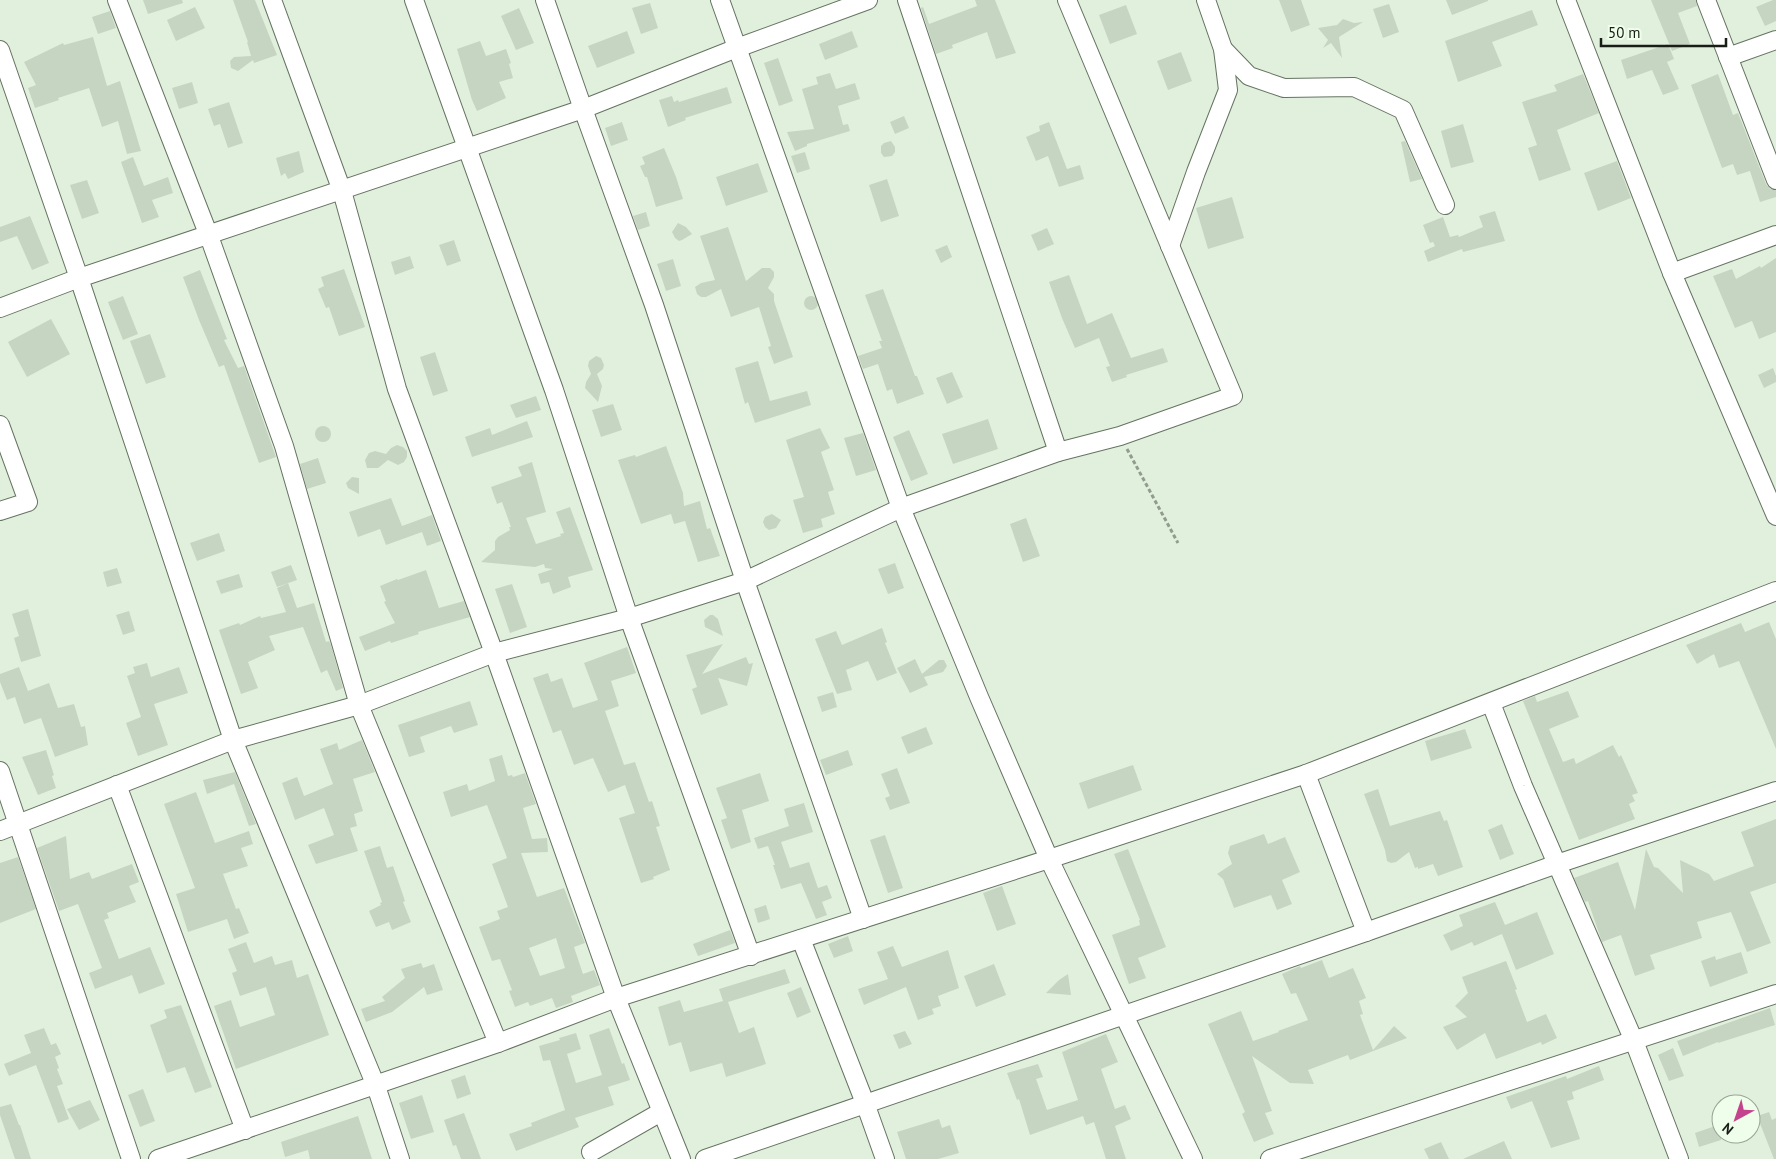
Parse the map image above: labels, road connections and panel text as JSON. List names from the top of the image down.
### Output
{
  "scale_bar": "50 m",
  "north": "bottom left"
}
